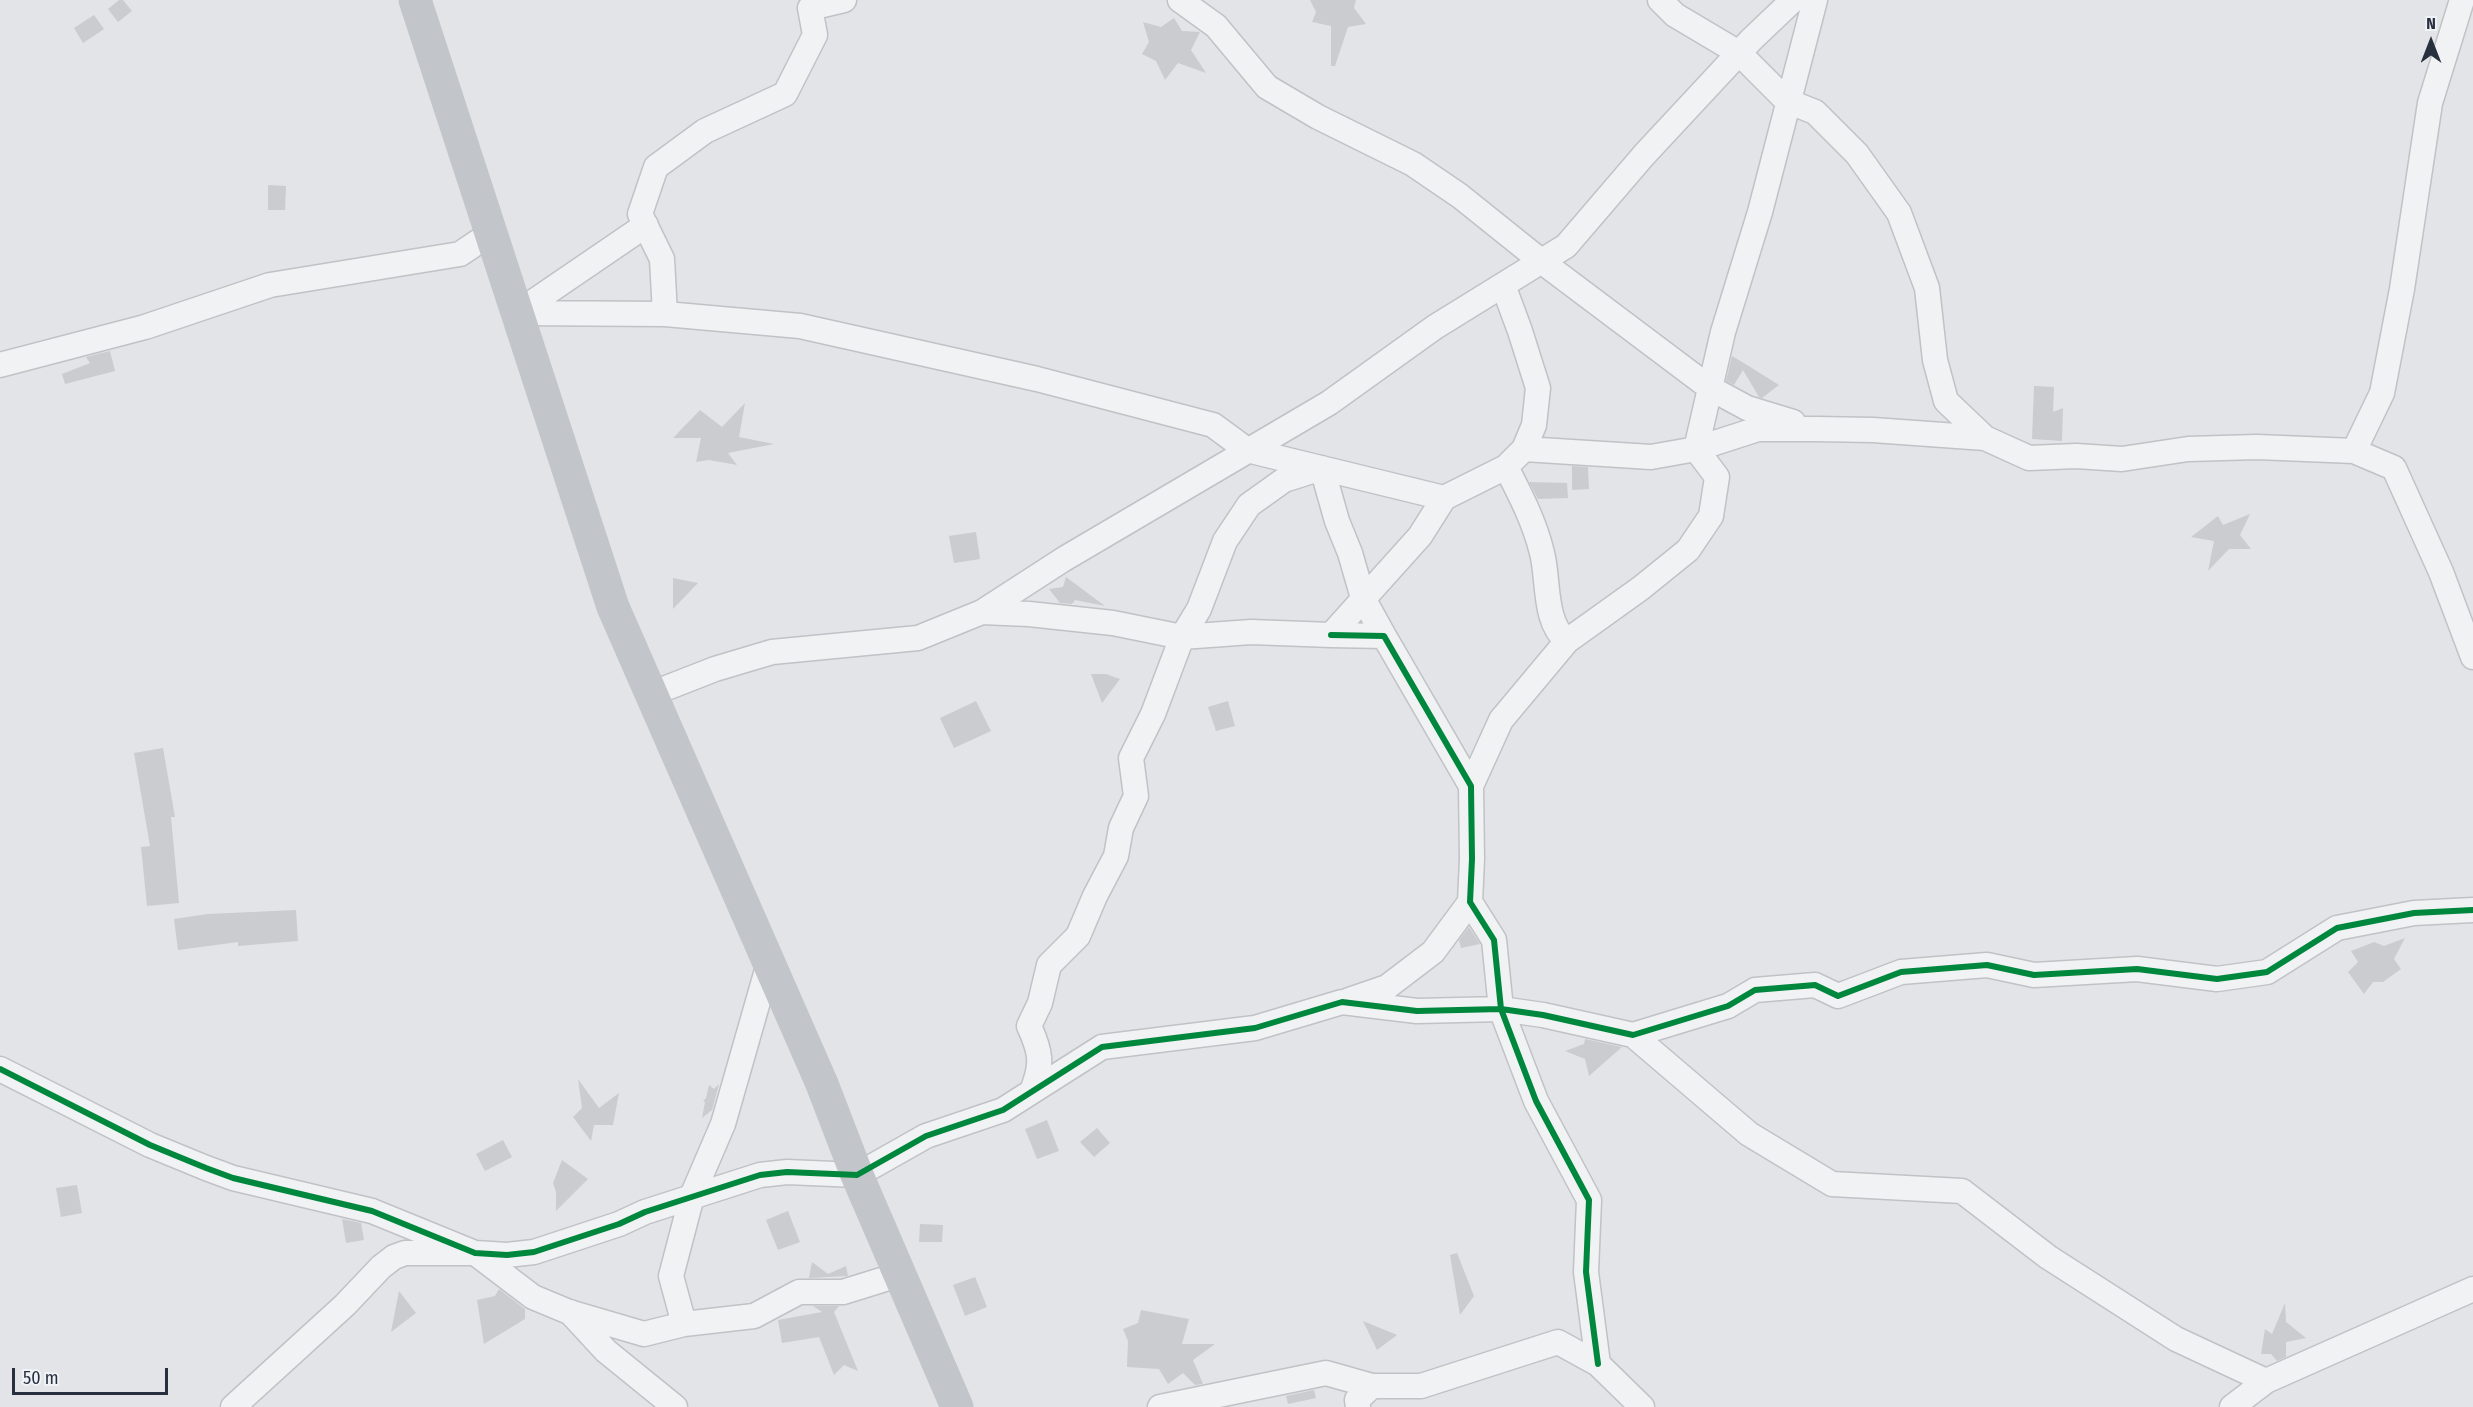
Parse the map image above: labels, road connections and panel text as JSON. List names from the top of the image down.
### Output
{
  "scale_bar": "50 m",
  "north": "top"
}
